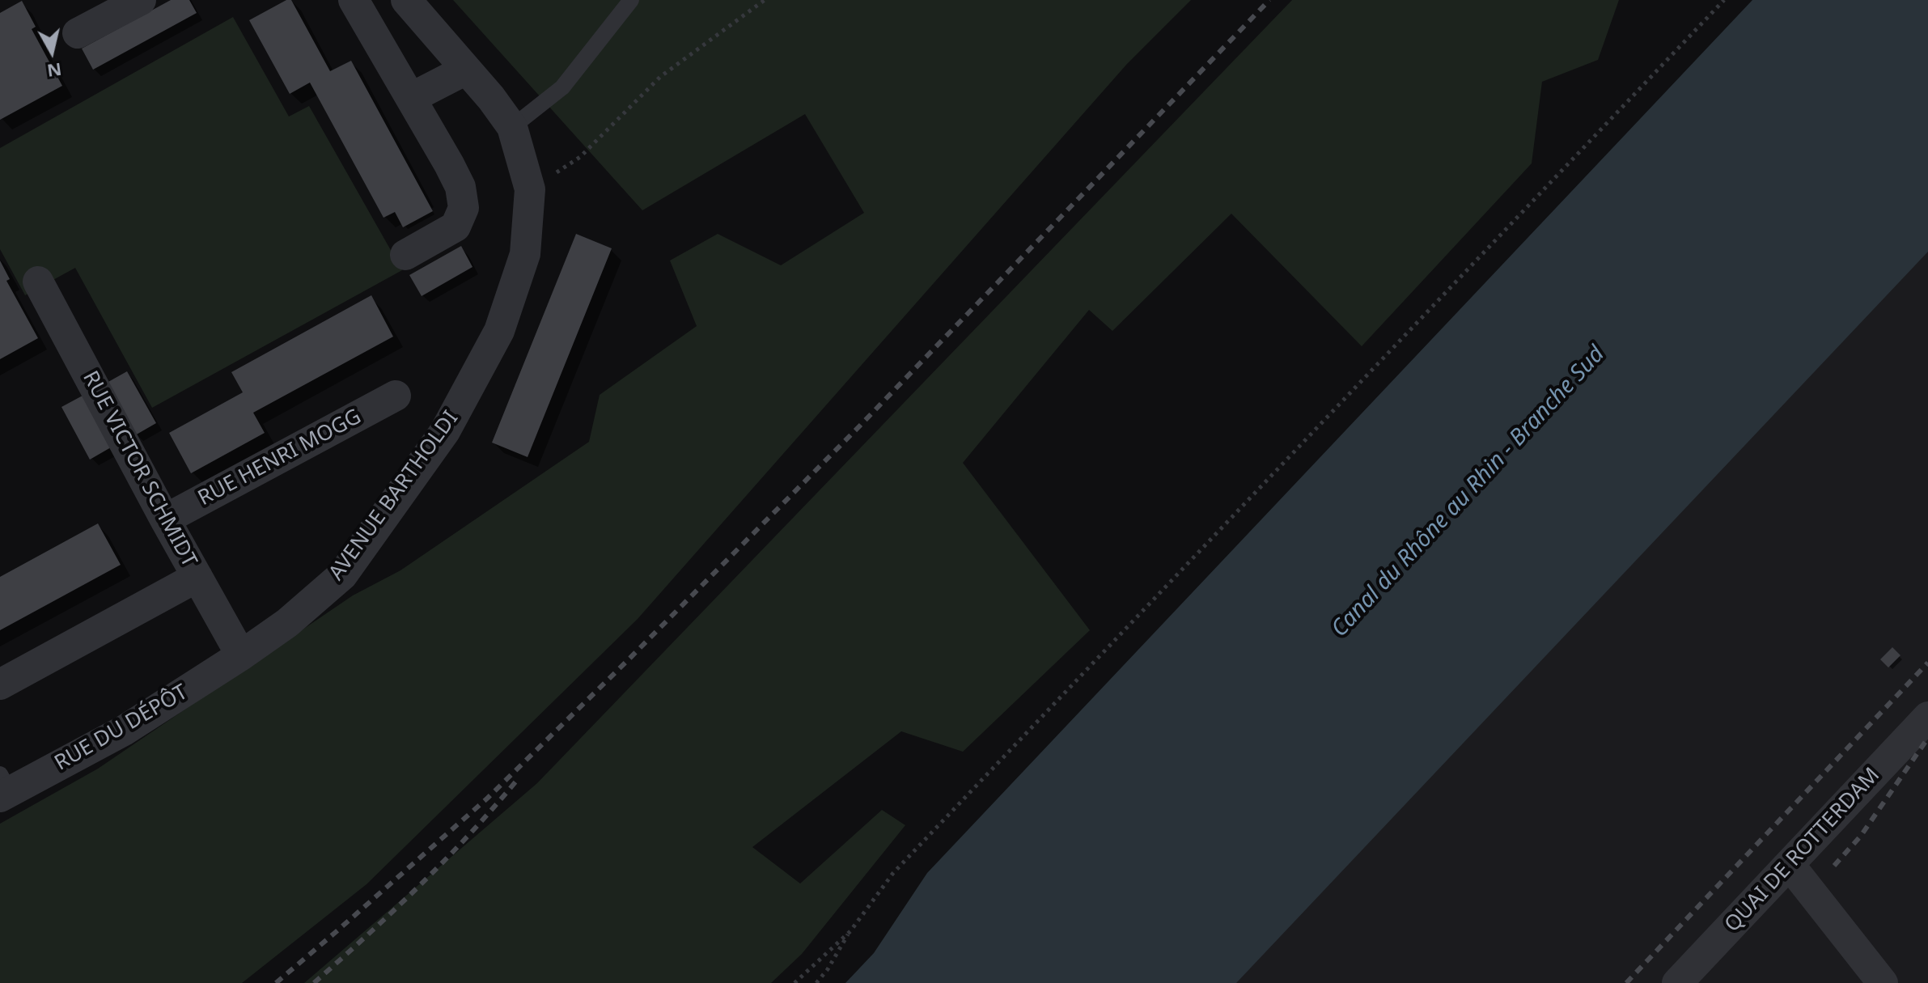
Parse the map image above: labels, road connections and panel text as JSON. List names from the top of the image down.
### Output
{
  "streets": {
    "street": [
      "RUE HENRI MOGG",
      "RUE VICTOR SCHMIDT",
      "AVENUE BARTHOLDI",
      "RUE DU DÉPÔT",
      "QUAI DE ROTTERDAM"
    ]
  },
  "crossings": [
    ["RUE HENRI MOGG", "RUE VICTOR SCHMIDT"],
    ["RUE VICTOR SCHMIDT", "AVENUE BARTHOLDI"],
    ["RUE VICTOR SCHMIDT", "RUE DU DÉPÔT"],
    ["AVENUE BARTHOLDI", "RUE DU DÉPÔT"]
  ],
  "water": ["Canal du Rhône au Rhin - Branche Sud"],
  "north": "bottom"
}
